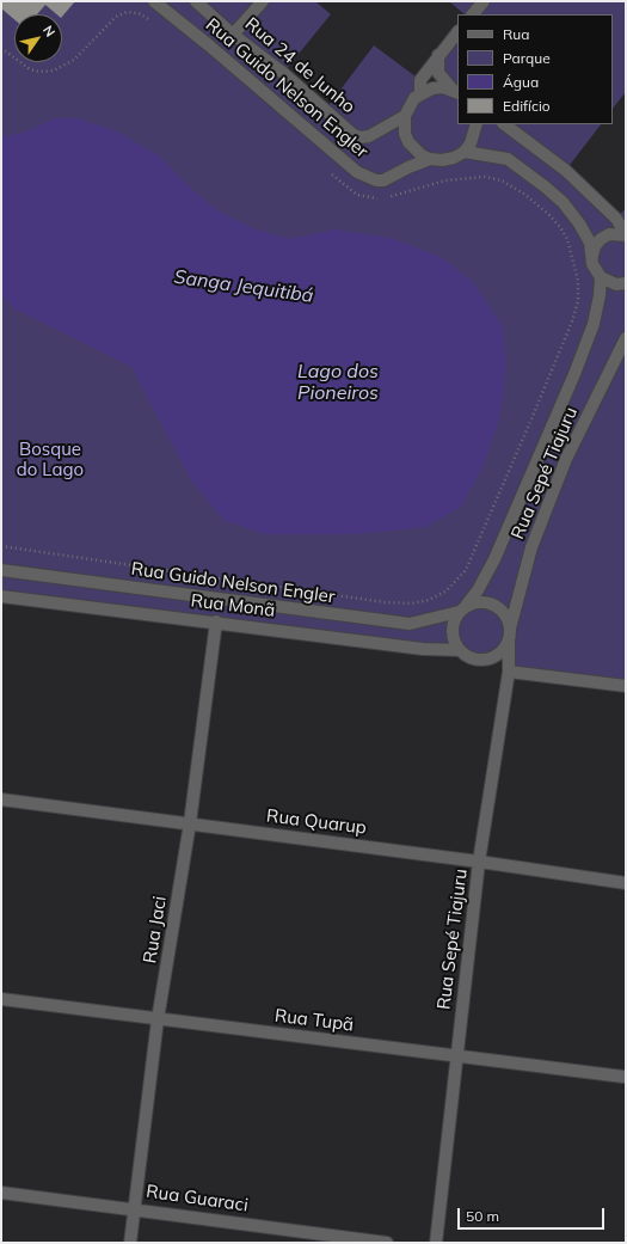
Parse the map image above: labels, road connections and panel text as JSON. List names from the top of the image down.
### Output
{
  "streets": {
    "street": [
      "Rua 24 de Junho",
      "Rua Guido Nelson Engler",
      "Rua Sepé Tiajuru",
      "Rua Monã",
      "Rua Quarup",
      "Rua Jaci",
      "Rua Tupã",
      "Rua Guaraci"
    ]
  },
  "crossings": [
    ["Rua Guido Nelson Engler", "Rua Sepé Tiajuru"],
    ["Rua Guido Nelson Engler", "Rua Monã"],
    ["Rua Sepé Tiajuru", "Rua Monã"],
    ["Rua Sepé Tiajuru", "Rua Quarup"],
    ["Rua Sepé Tiajuru", "Rua Tupã"],
    ["Rua Monã", "Rua Jaci"],
    ["Rua Quarup", "Rua Jaci"],
    ["Rua Jaci", "Rua Tupã"],
    ["Rua Jaci", "Rua Guaraci"]
  ],
  "water": ["Sanga Jequitibá", "Lago dos Pioneiros"],
  "parks": ["Bosque do Lago"],
  "legend": [
    "Rua",
    "Parque",
    "Água",
    "Edifício"
  ],
  "scale_bar": "50 m",
  "north": "top right"
}
